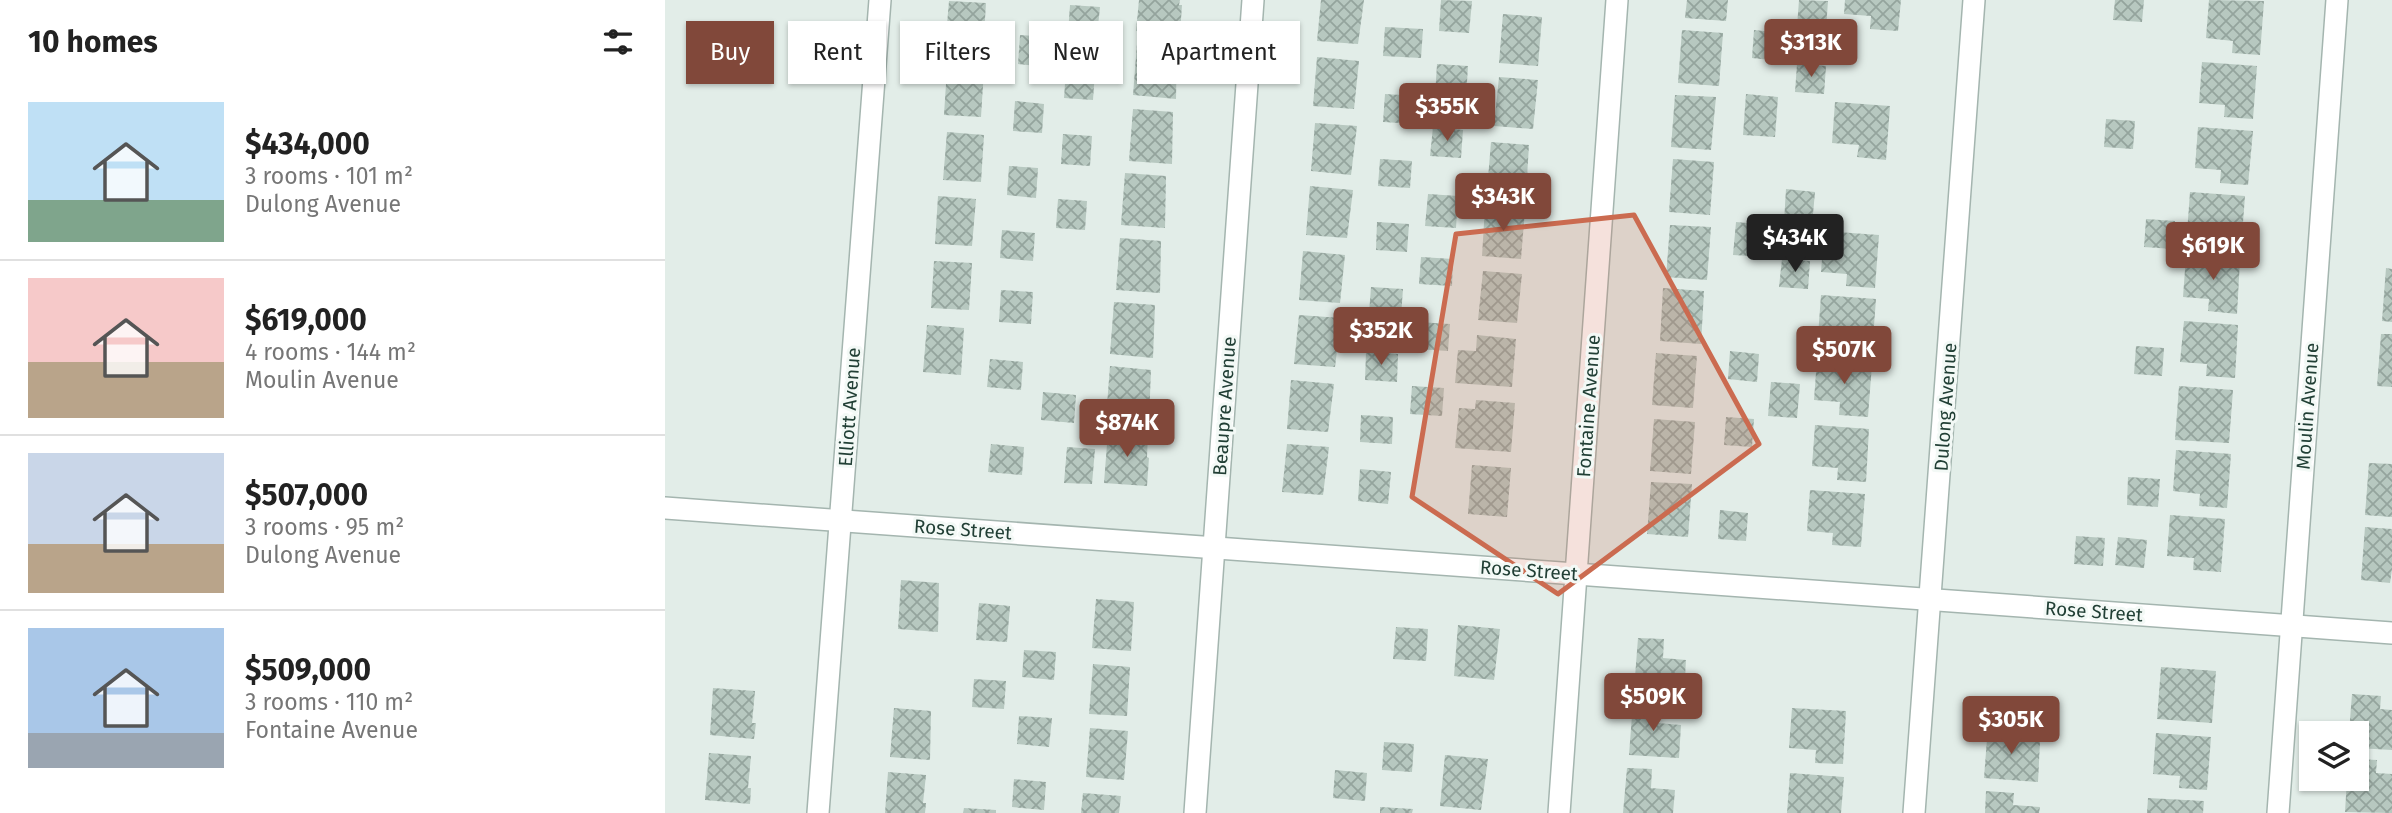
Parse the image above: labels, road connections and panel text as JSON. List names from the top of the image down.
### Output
{
  "streets": {
    "street": [
      "Beaupre Avenue",
      "Fontaine Avenue",
      "Moulin Avenue",
      "Elliott Avenue",
      "Dulong Avenue",
      "Rose Street"
    ]
  },
  "crossings": [
    ["Beaupre Avenue", "Rose Street"],
    ["Fontaine Avenue", "Rose Street"],
    ["Moulin Avenue", "Rose Street"],
    ["Elliott Avenue", "Rose Street"],
    ["Dulong Avenue", "Rose Street"]
  ],
  "page": {
    "heading": "10 homes",
    "price": [
      "$313K",
      "$355K",
      "$343K",
      "$434K",
      "$619K",
      "$352K",
      "$507K",
      "$874K",
      "$509K",
      "$305K"
    ],
    "chip": [
      "Buy",
      "Rent",
      "Filters",
      "New",
      "Apartment"
    ],
    "list": [
      {
        "name": "$434,000",
        "note": "3 rooms · 101 m² · Dulong Avenue"
      },
      {
        "name": "$619,000",
        "note": "4 rooms · 144 m² · Moulin Avenue"
      },
      {
        "name": "$507,000",
        "note": "3 rooms · 95 m² · Dulong Avenue"
      },
      {
        "name": "$509,000",
        "note": "3 rooms · 110 m² · Fontaine Avenue"
      }
    ]
  }
}
